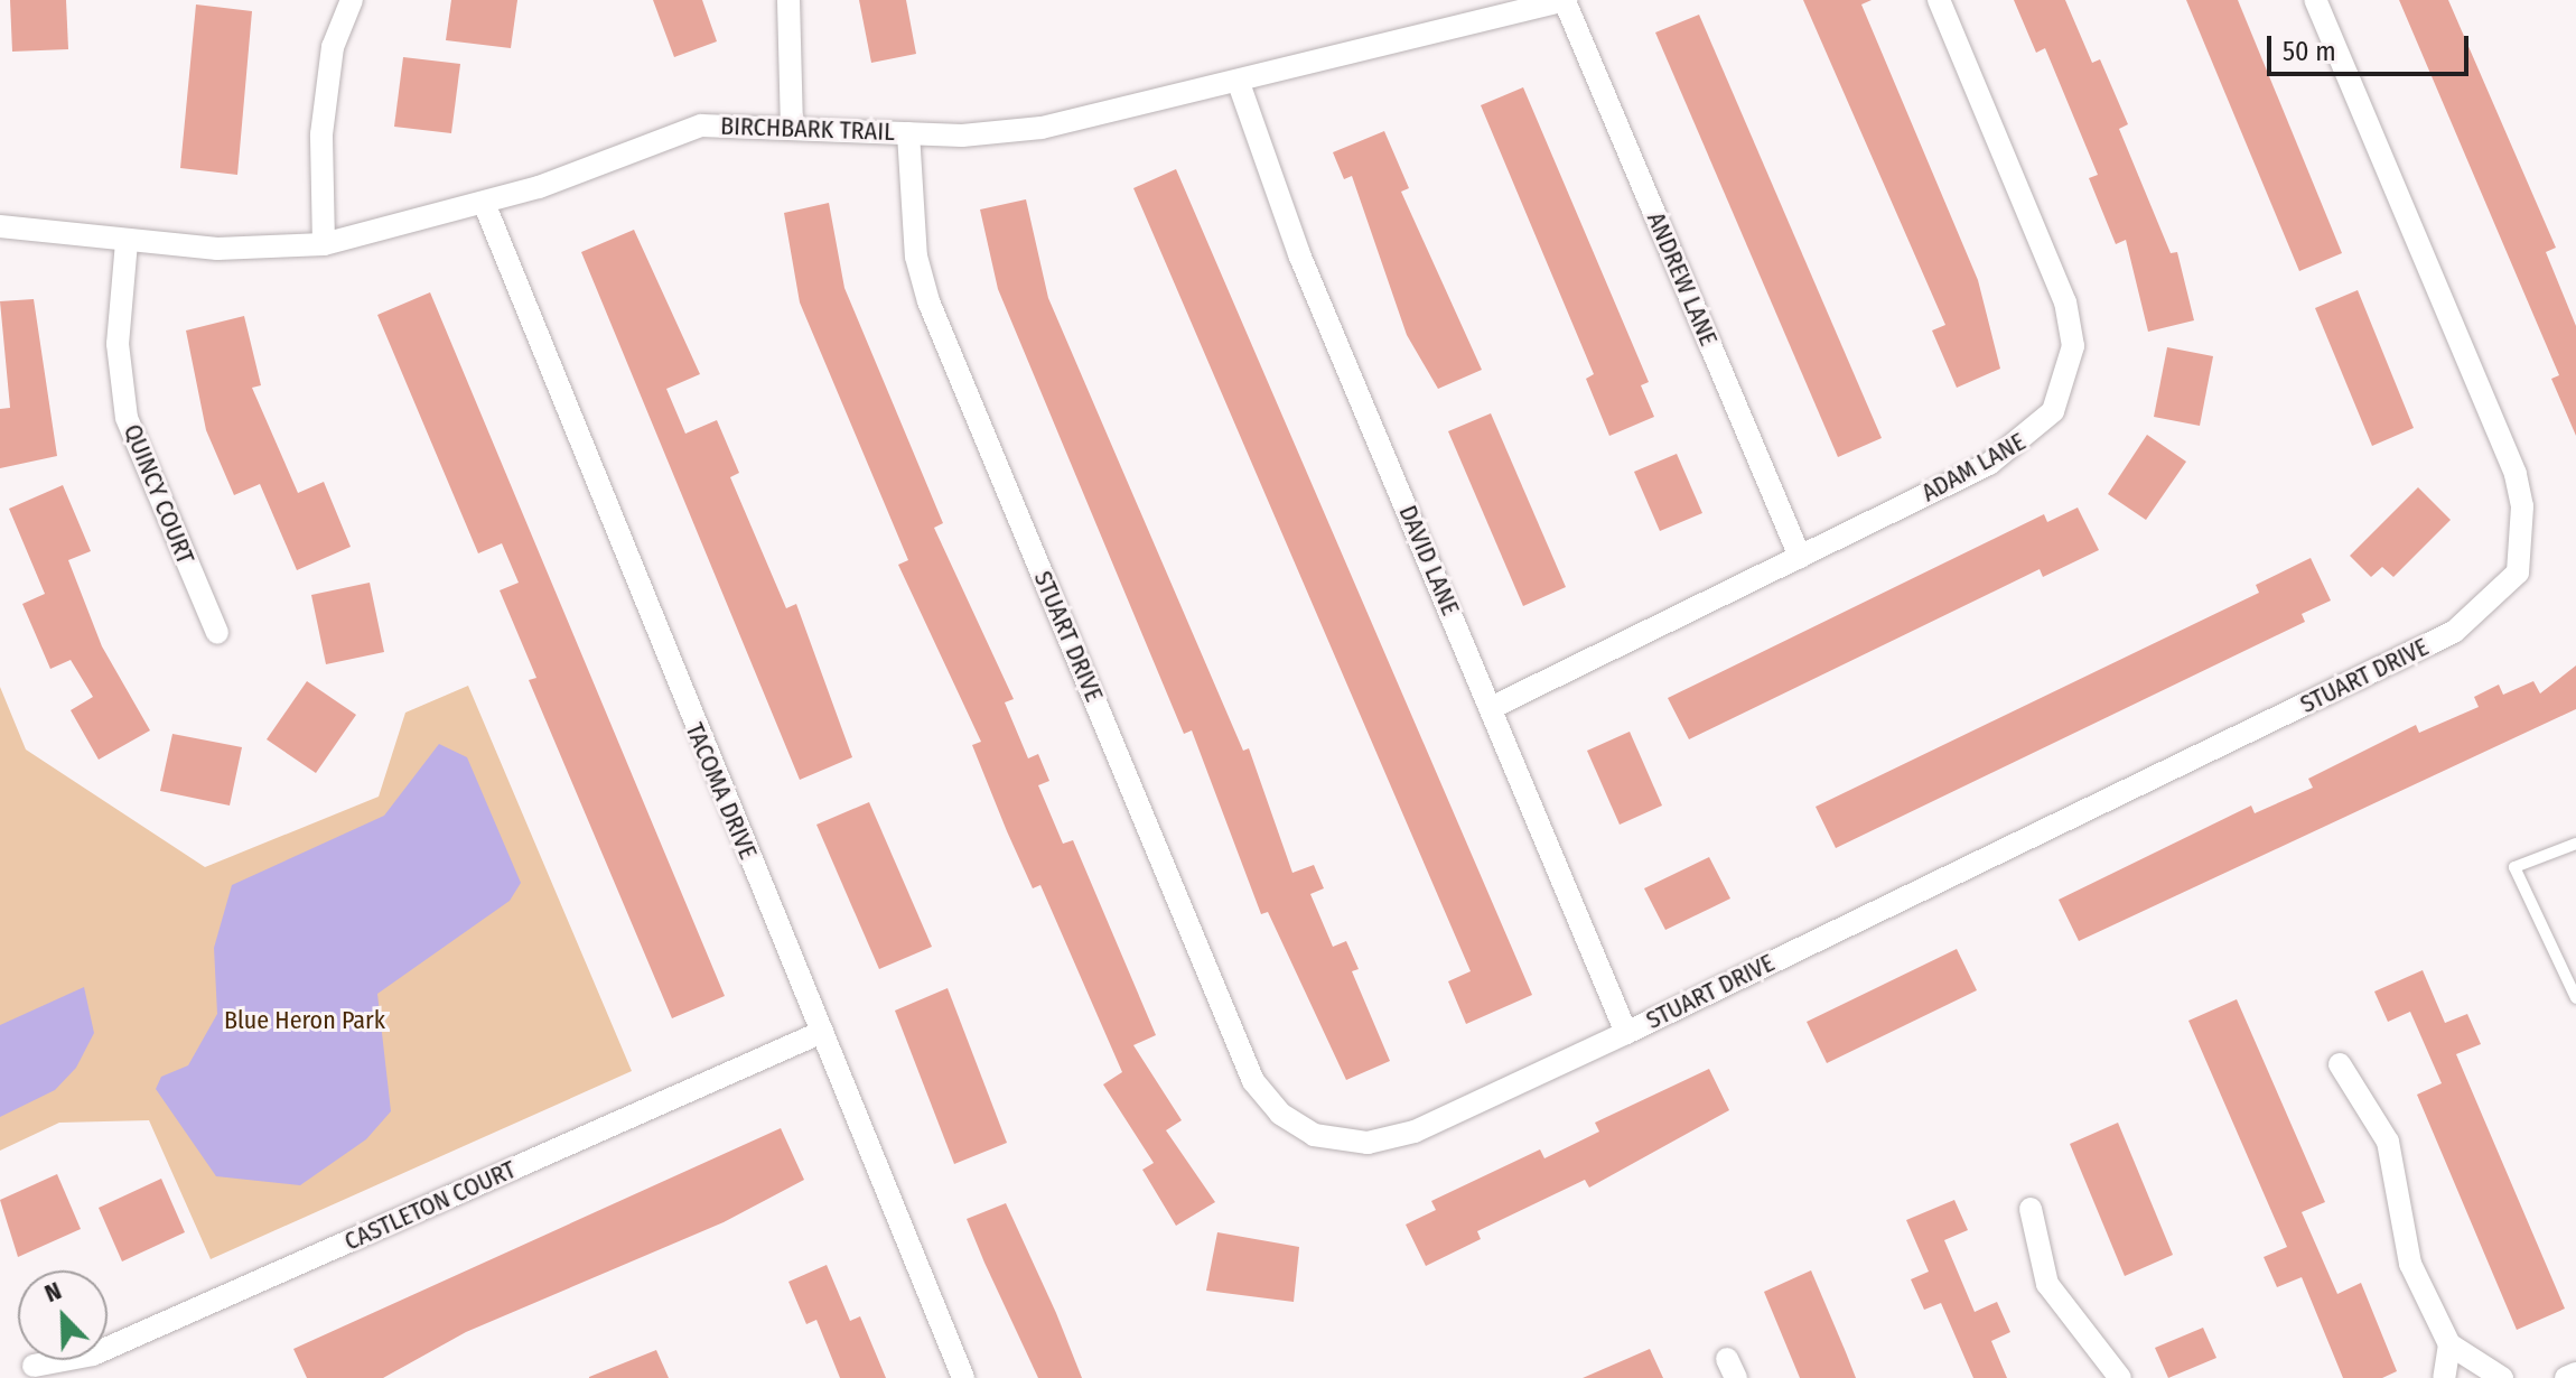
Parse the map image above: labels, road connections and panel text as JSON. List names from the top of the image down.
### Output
{
  "streets": {
    "street": [
      "BIRCHBARK TRAIL",
      "ANDREW LANE",
      "ADAM LANE",
      "QUINCY COURT",
      "DAVID LANE",
      "STUART DRIVE",
      "TACOMA DRIVE",
      "CASTLETON COURT"
    ]
  },
  "crossings": [
    ["BIRCHBARK TRAIL", "ANDREW LANE"],
    ["BIRCHBARK TRAIL", "QUINCY COURT"],
    ["BIRCHBARK TRAIL", "DAVID LANE"],
    ["BIRCHBARK TRAIL", "STUART DRIVE"],
    ["BIRCHBARK TRAIL", "TACOMA DRIVE"],
    ["ANDREW LANE", "ADAM LANE"],
    ["ADAM LANE", "DAVID LANE"],
    ["DAVID LANE", "STUART DRIVE"],
    ["TACOMA DRIVE", "CASTLETON COURT"]
  ],
  "parks": ["Blue Heron Park"],
  "scale_bar": "50 m",
  "north": "top left"
}
